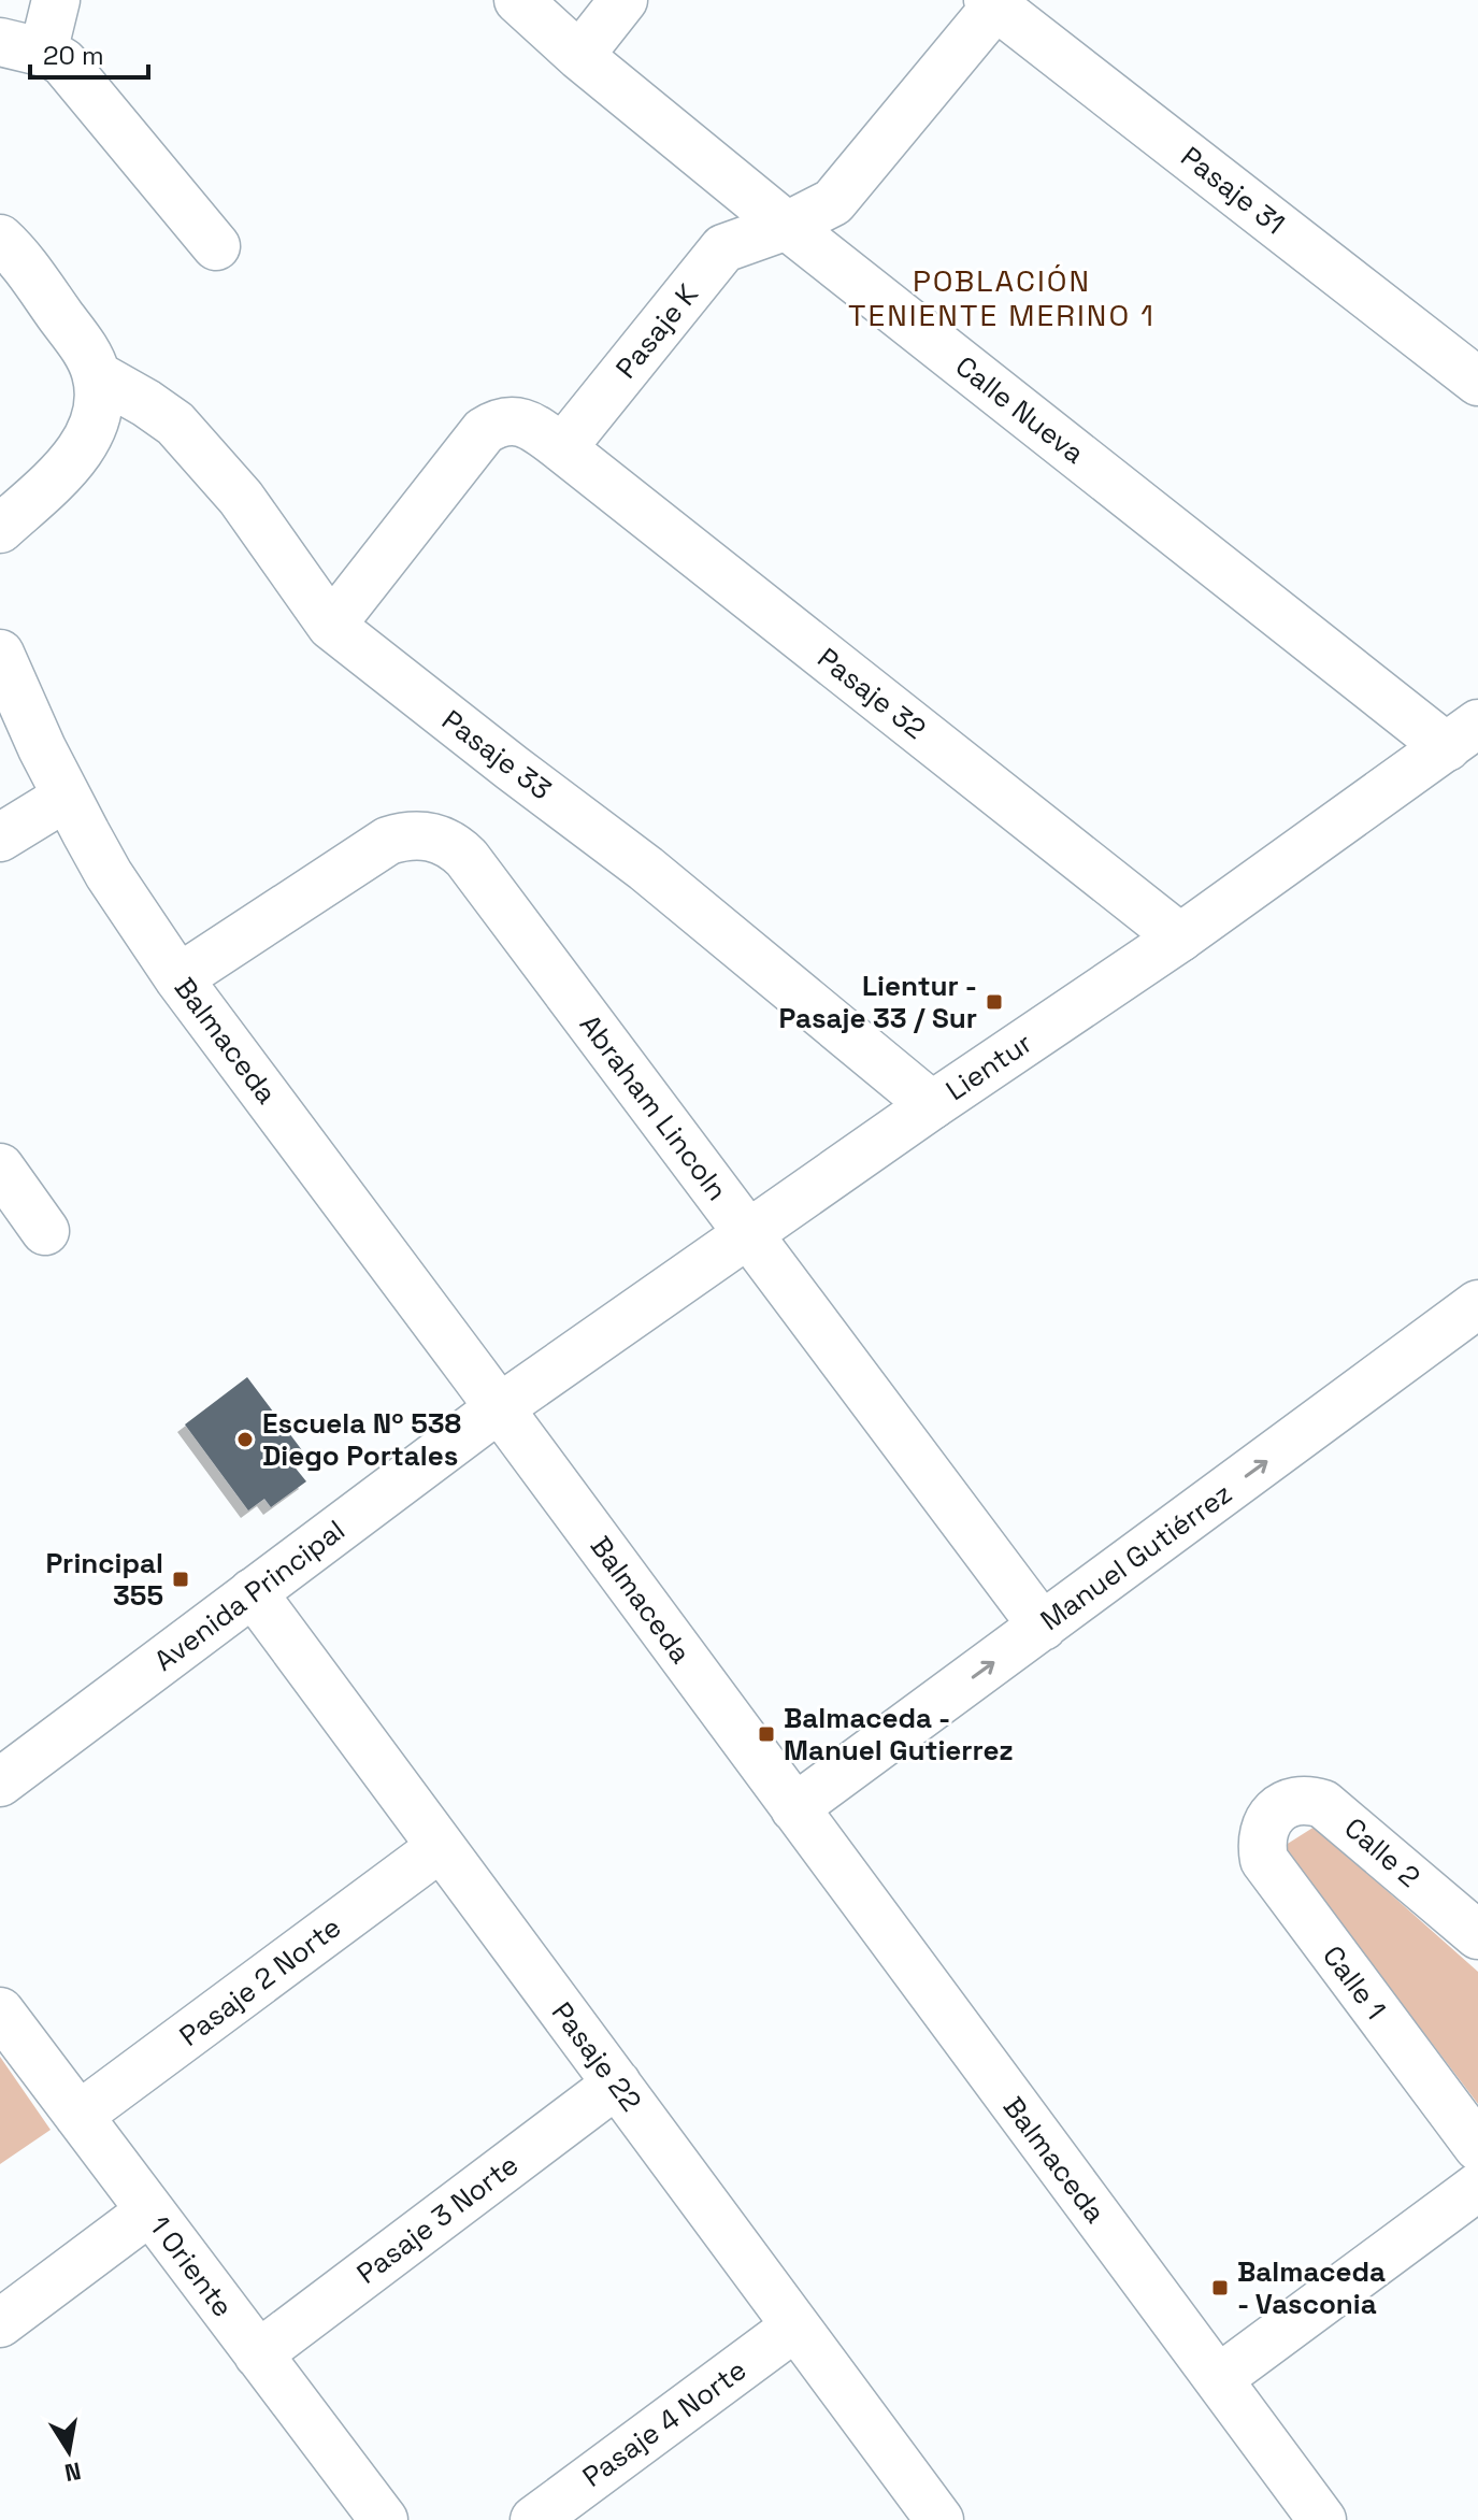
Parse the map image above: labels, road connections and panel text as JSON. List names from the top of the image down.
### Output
{
  "streets": {
    "street": [
      "Pasaje 31",
      "Pasaje K",
      "Calle Nueva",
      "Pasaje 32",
      "Pasaje 33",
      "Balmaceda",
      "Lientur",
      "Abraham Lincoln",
      "Manuel Gutiérrez",
      "Avenida Principal",
      "Calle 2",
      "Pasaje 2 Norte",
      "Calle 1",
      "Pasaje 22",
      "Pasaje 3 Norte",
      "1 Oriente",
      "Pasaje 4 Norte"
    ]
  },
  "crossings": [
    ["Pasaje 31", "Pasaje K"],
    ["Pasaje K", "Calle Nueva"],
    ["Pasaje K", "Pasaje 32"],
    ["Calle Nueva", "Lientur"],
    ["Pasaje 32", "Lientur"],
    ["Pasaje 33", "Lientur"],
    ["Balmaceda", "Lientur"],
    ["Balmaceda", "Abraham Lincoln"],
    ["Balmaceda", "Manuel Gutiérrez"],
    ["Balmaceda", "Avenida Principal"],
    ["Lientur", "Abraham Lincoln"],
    ["Lientur", "Avenida Principal"],
    ["Abraham Lincoln", "Manuel Gutiérrez"],
    ["Avenida Principal", "Pasaje 22"],
    ["Calle 2", "Calle 1"],
    ["Pasaje 2 Norte", "Pasaje 22"],
    ["Pasaje 2 Norte", "1 Oriente"],
    ["Pasaje 22", "Pasaje 3 Norte"],
    ["Pasaje 22", "Pasaje 4 Norte"],
    ["Pasaje 3 Norte", "1 Oriente"]
  ],
  "one_way": ["Manuel Gutiérrez"],
  "districts": ["POBLACIÓN TENIENTE MERINO 1"],
  "places": {
    "transit": [
      "Lientur - Pasaje 33 / Sur",
      "Principal 355",
      "Balmaceda - Manuel Gutierrez",
      "Balmaceda - Vasconia"
    ],
    "other": ["Escuela Nº 538 Diego Portales"]
  },
  "scale_bar": "20 m",
  "north": "bottom"
}
